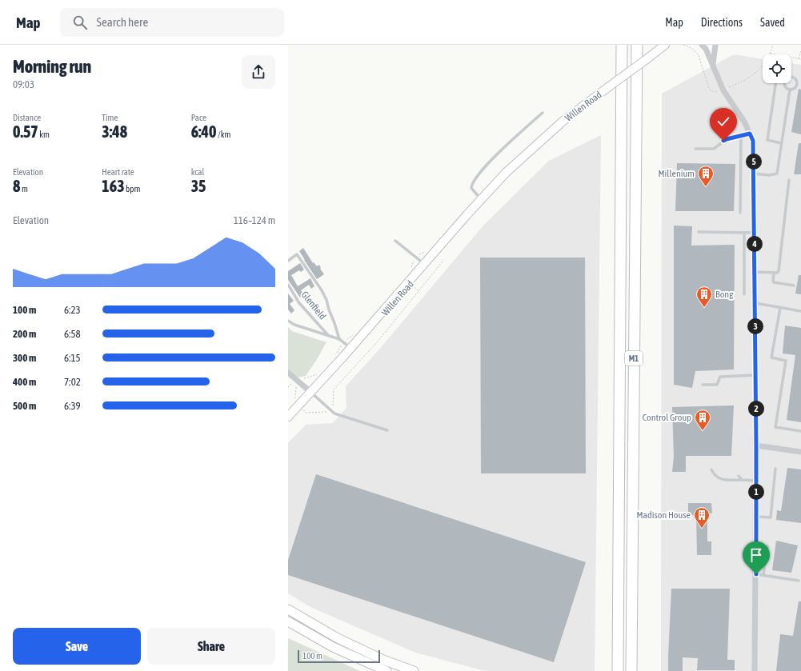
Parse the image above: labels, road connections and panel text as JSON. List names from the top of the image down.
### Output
{
  "streets": {
    "highway": ["M1"],
    "street": ["Willen Road"],
    "lane": ["Glenfield"]
  },
  "places": {
    "building": [
      "Millenium",
      "Bong",
      "Control Group",
      "Madison House"
    ]
  },
  "scale_bar": "100 m",
  "page": {
    "header": "Map",
    "search": "Search here",
    "nav": ["Map", "Directions", "Saved"],
    "heading": ["Morning run", "09:03"],
    "stats": [
      ["Distance", "0.57 km"],
      ["Time", "3:48"],
      ["Pace", "6:40 /km"],
      ["Elevation", "8 m"],
      ["Heart rate", "163 bpm"],
      ["kcal", "35"]
    ],
    "pins": [
      "5",
      "4",
      "3",
      "2",
      "1"
    ],
    "chart": ["Elevation", "116–124 m"],
    "list": [
      {
        "name": "100 m",
        "note": "6:23"
      },
      {
        "name": "200 m",
        "note": "6:58"
      },
      {
        "name": "300 m",
        "note": "6:15"
      },
      {
        "name": "400 m",
        "note": "7:02"
      },
      {
        "name": "500 m",
        "note": "6:39"
      }
    ],
    "buttons": ["Save", "Share"],
    "scale": "100 m"
  }
}
